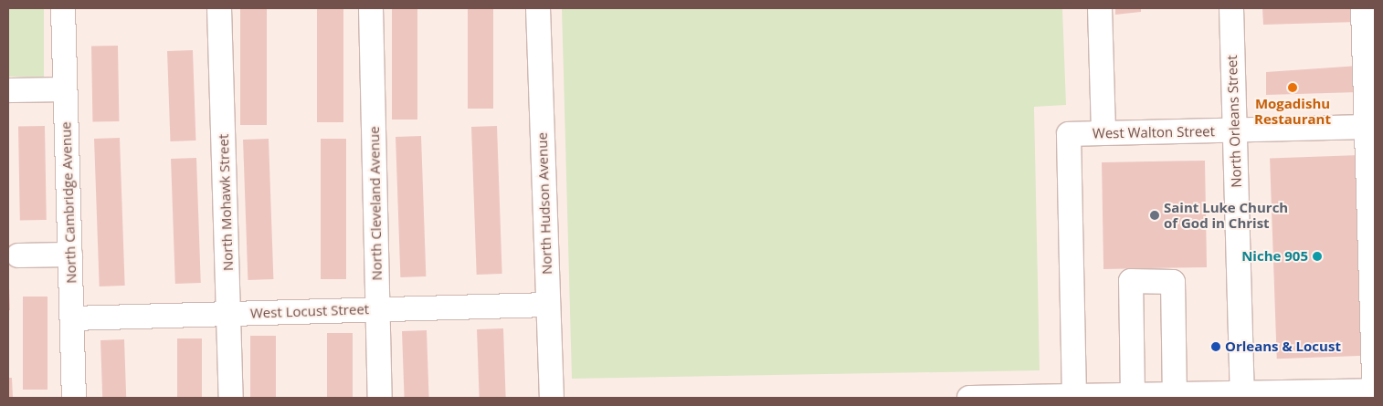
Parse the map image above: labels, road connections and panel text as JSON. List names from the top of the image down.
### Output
{
  "streets": {
    "street": [
      "North Orleans Street",
      "West Walton Street",
      "North Cambridge Avenue",
      "North Mohawk Street",
      "North Cleveland Avenue",
      "North Hudson Avenue",
      "West Locust Street"
    ]
  },
  "crossings": [
    ["North Orleans Street", "West Walton Street"],
    ["North Cambridge Avenue", "West Locust Street"],
    ["North Mohawk Street", "West Locust Street"],
    ["North Cleveland Avenue", "West Locust Street"],
    ["North Hudson Avenue", "West Locust Street"]
  ],
  "places": [
    "Mogadishu Restaurant",
    "Saint Luke Church of God in Christ",
    "Niche 905",
    "Orleans & Locust"
  ]
}
